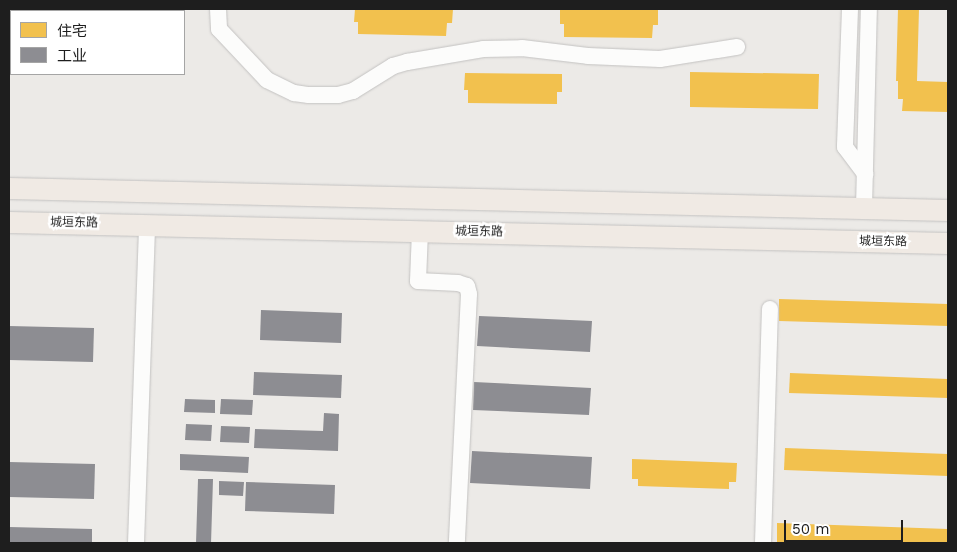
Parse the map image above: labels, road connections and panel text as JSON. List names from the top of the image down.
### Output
{
  "streets": {
    "main road": ["城垣东路"]
  },
  "legend": ["住宅", "工业"],
  "scale_bar": "50 m"
}
